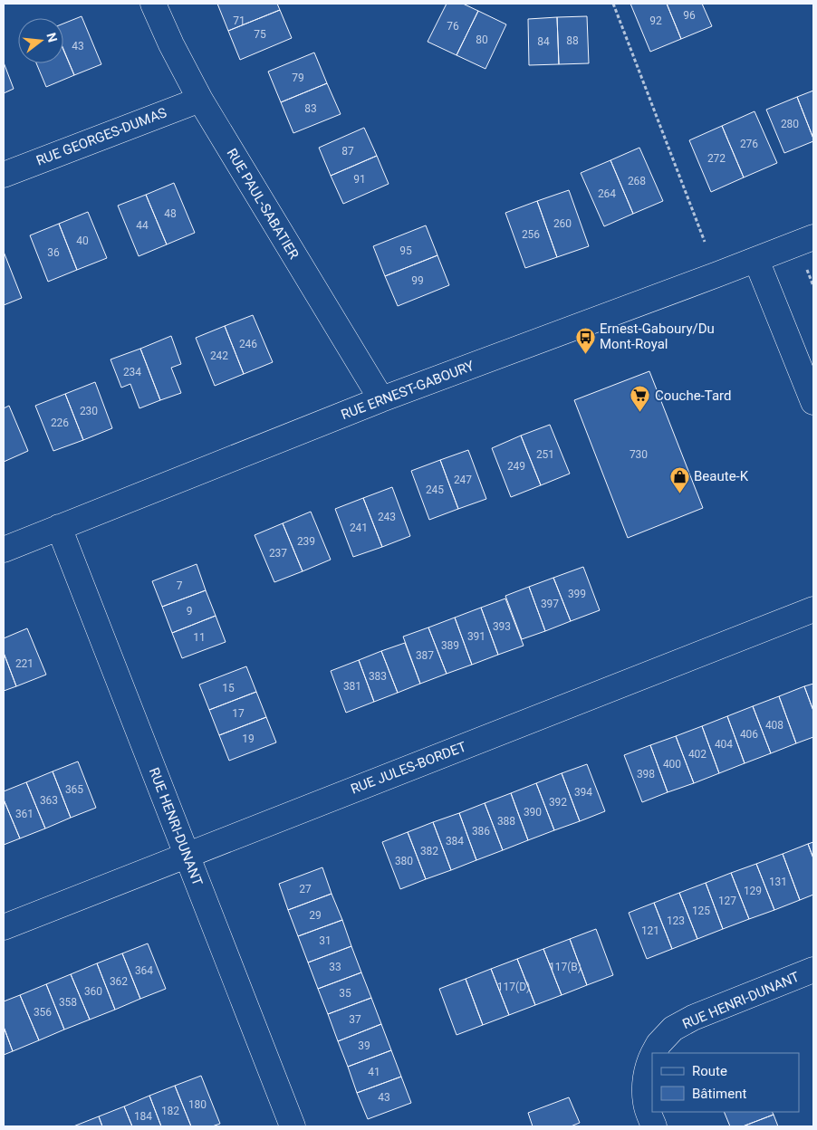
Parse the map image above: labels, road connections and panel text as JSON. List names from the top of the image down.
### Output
{
  "streets": {
    "street": [
      "RUE GEORGES-DUMAS",
      "RUE PAUL-SABATIER",
      "RUE ERNEST-GABOURY",
      "RUE JULES-BORDET",
      "RUE HENRI-DUNANT"
    ]
  },
  "crossings": [
    ["RUE GEORGES-DUMAS", "RUE PAUL-SABATIER"],
    ["RUE PAUL-SABATIER", "RUE ERNEST-GABOURY"],
    ["RUE ERNEST-GABOURY", "RUE HENRI-DUNANT"],
    ["RUE JULES-BORDET", "RUE HENRI-DUNANT"]
  ],
  "places": {
    "bus stop": ["Ernest-Gaboury/Du Mont-Royal"],
    "supermarket": ["Couche-Tard"],
    "shop": ["Beaute-K"]
  },
  "house_numbers": [
    "96",
    "71",
    "92",
    "76",
    "75",
    "80",
    "88",
    "84",
    "43",
    "79",
    "83",
    "280",
    "276",
    "87",
    "272",
    "91",
    "268",
    "264",
    "48",
    "260",
    "44",
    "256",
    "40",
    "95",
    "36",
    "99",
    "246",
    "242",
    "234",
    "230",
    "226",
    "251",
    "730",
    "249",
    "247",
    "245",
    "243",
    "241",
    "239",
    "237",
    "7",
    "399",
    "397",
    "9",
    "393",
    "391",
    "11",
    "389",
    "387",
    "221",
    "383",
    "381",
    "15",
    "17",
    "408",
    "406",
    "19",
    "404",
    "402",
    "400",
    "398",
    "365",
    "394",
    "363",
    "392",
    "390",
    "361",
    "388",
    "386",
    "384",
    "382",
    "380",
    "131",
    "27",
    "129",
    "127",
    "125",
    "29",
    "123",
    "121",
    "31",
    "33",
    "117(B)",
    "364",
    "362",
    "117(D)",
    "360",
    "35",
    "358",
    "356",
    "37",
    "39",
    "41",
    "43",
    "180",
    "182",
    "184"
  ],
  "legend": ["Route", "Bâtiment"],
  "north": "right"
}
